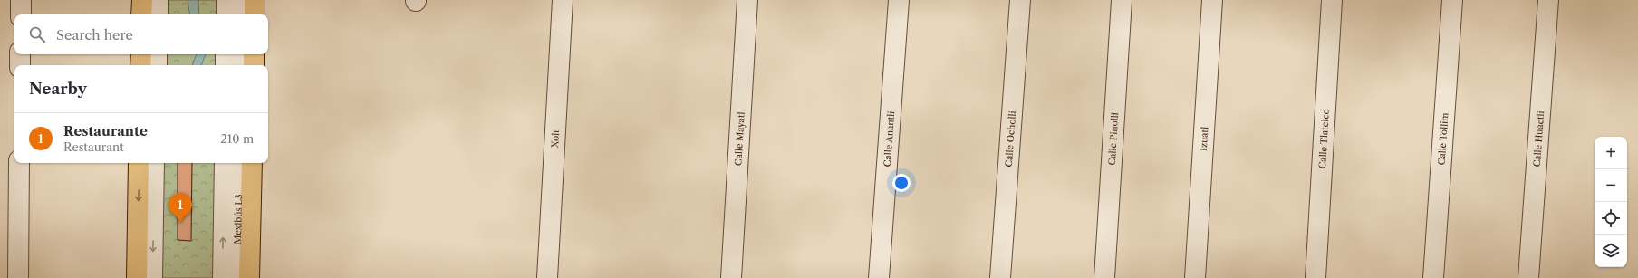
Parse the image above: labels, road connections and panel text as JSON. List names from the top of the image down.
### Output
{
  "streets": {
    "street": [
      "Xolt",
      "Calle Mayatl",
      "Calle Anantli",
      "Calle Ocholli",
      "Calle Pinolli",
      "Izuatl",
      "Calle Tlatelco",
      "Calle Tollim",
      "Calle Huactli",
      "Mexibús L3"
    ]
  },
  "page": {
    "search": "Search here",
    "heading": "Nearby",
    "list": [
      {
        "mark": "1",
        "name": "Restaurante",
        "note": "Restaurant",
        "value": "210 m"
      }
    ],
    "map_buttons": ["+", "−"],
    "pins": "1"
  }
}
